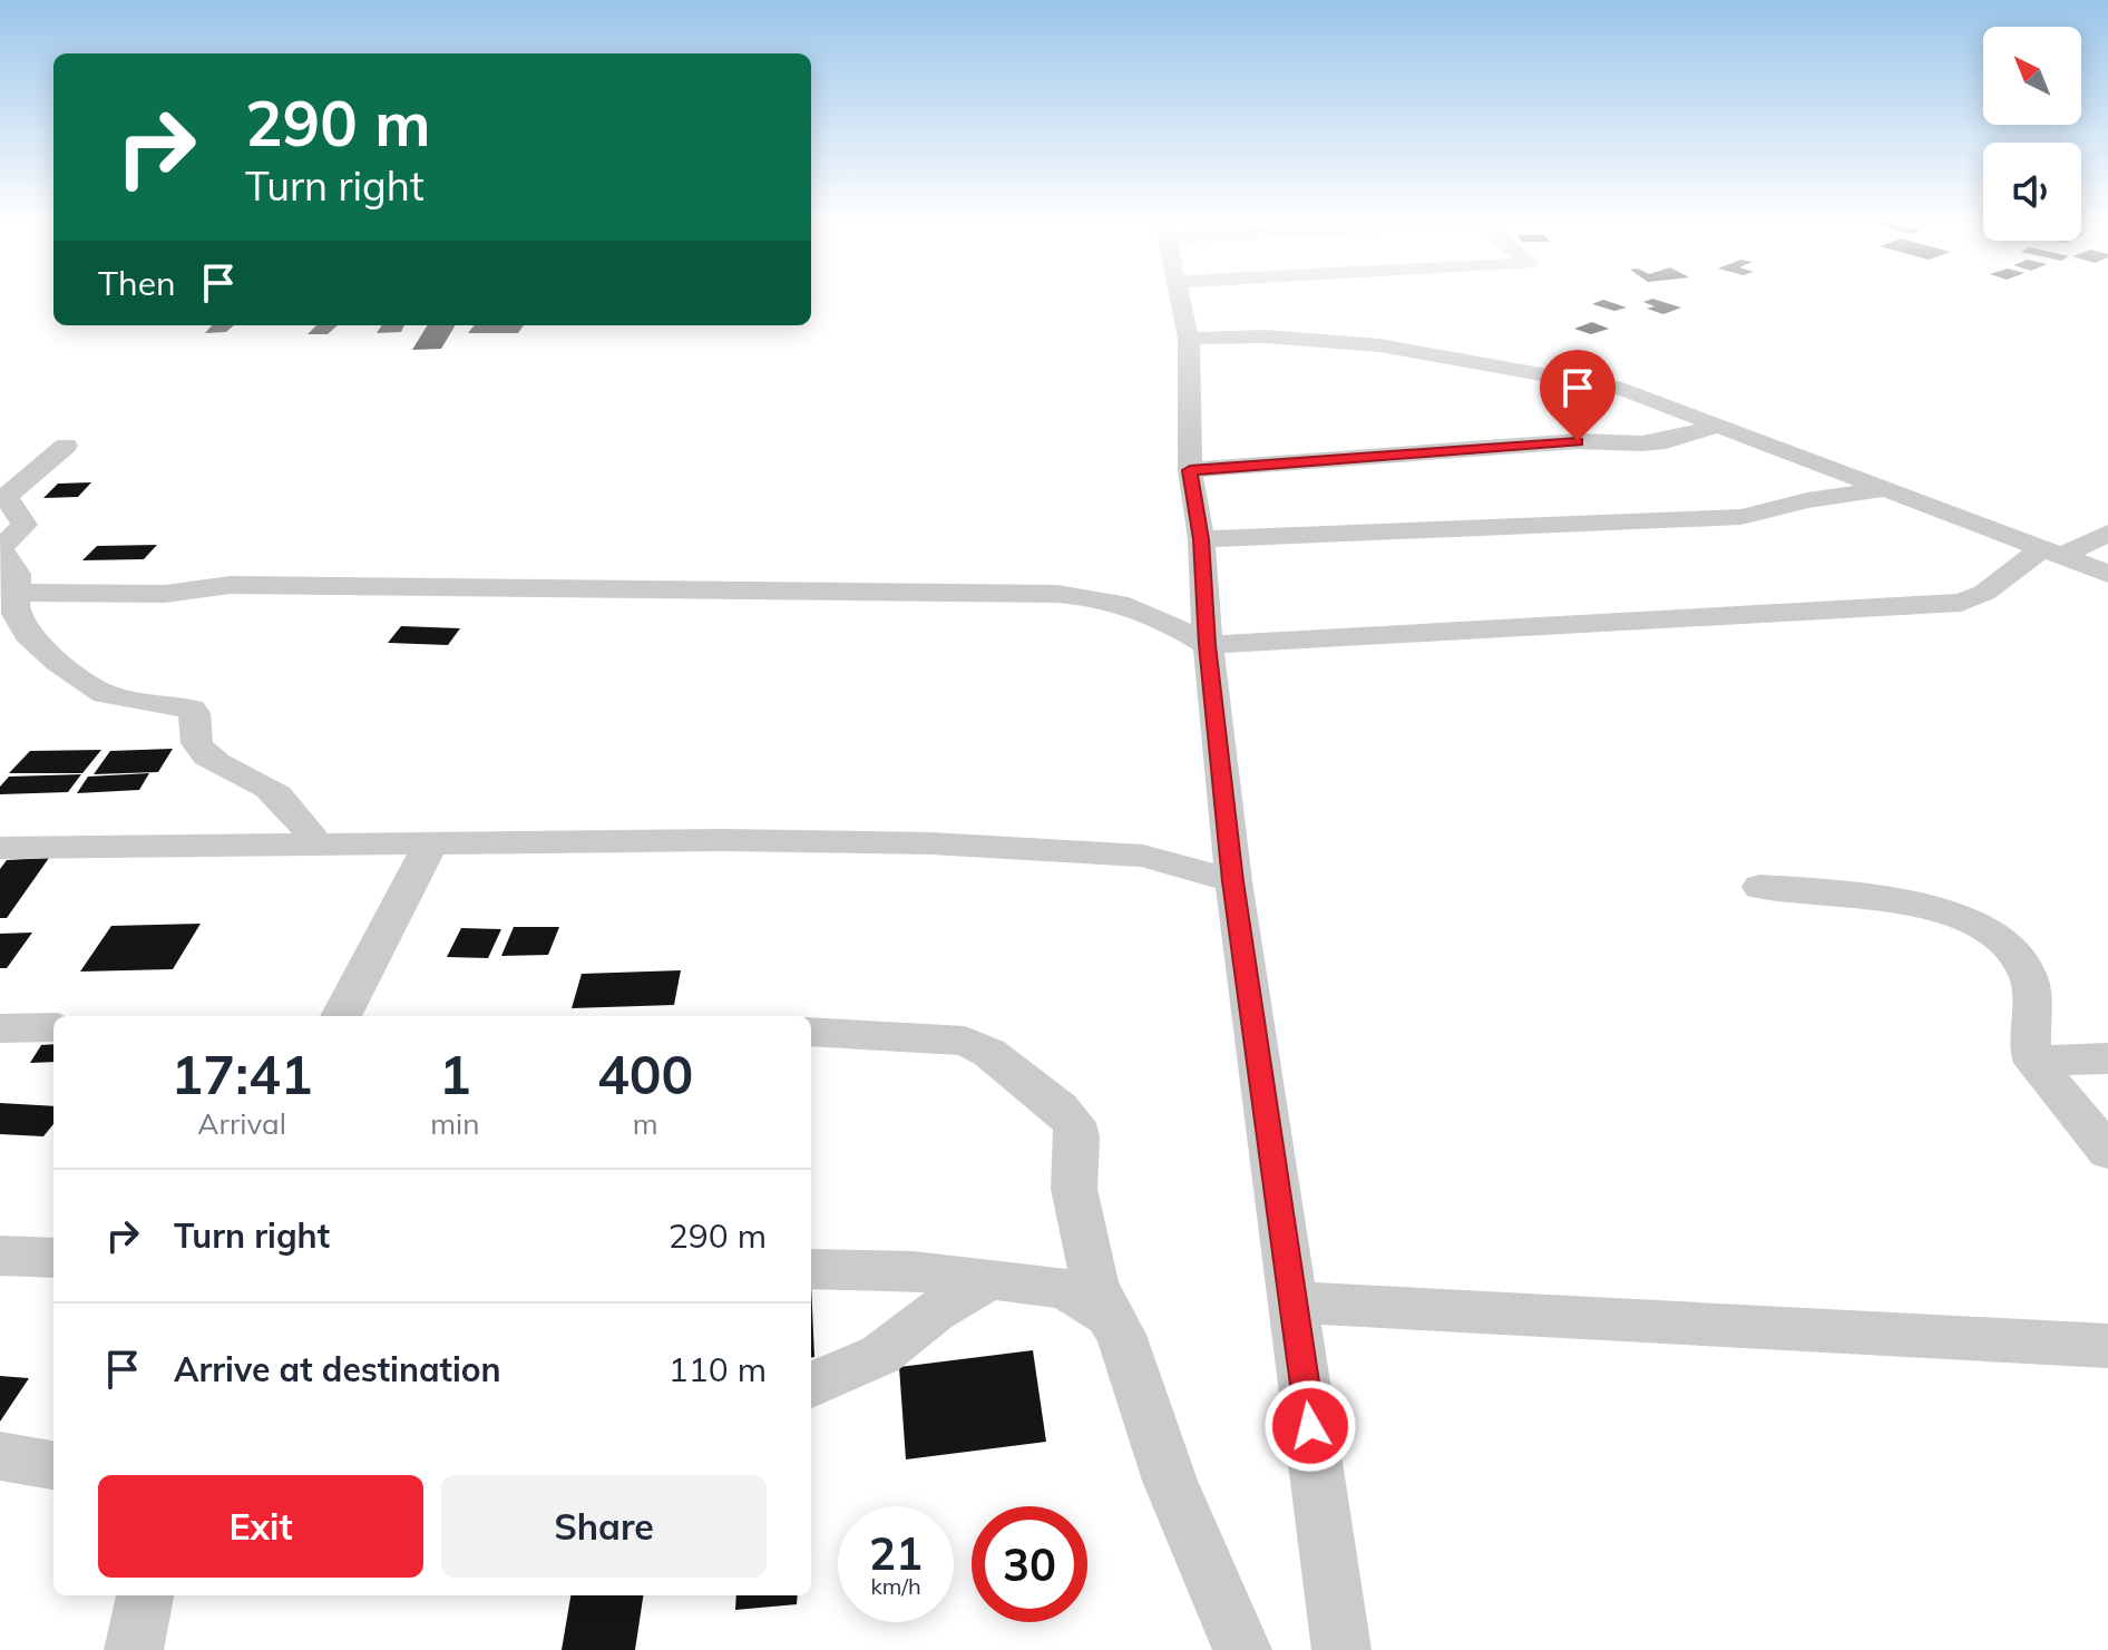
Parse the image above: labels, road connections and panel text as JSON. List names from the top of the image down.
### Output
{
  "north": "top left",
  "page": {
    "turn": ["290 m", "Turn right"],
    "then": "Then",
    "eta": [
      "17:41",
      "Arrival",
      "1",
      "min",
      "400",
      "m"
    ],
    "list": [
      {
        "name": "Turn right",
        "value": "290 m"
      },
      {
        "name": "Arrive at destination",
        "value": "110 m"
      }
    ],
    "buttons": ["Exit", "Share"],
    "speed": "21 km/h",
    "limit": "30"
  }
}
